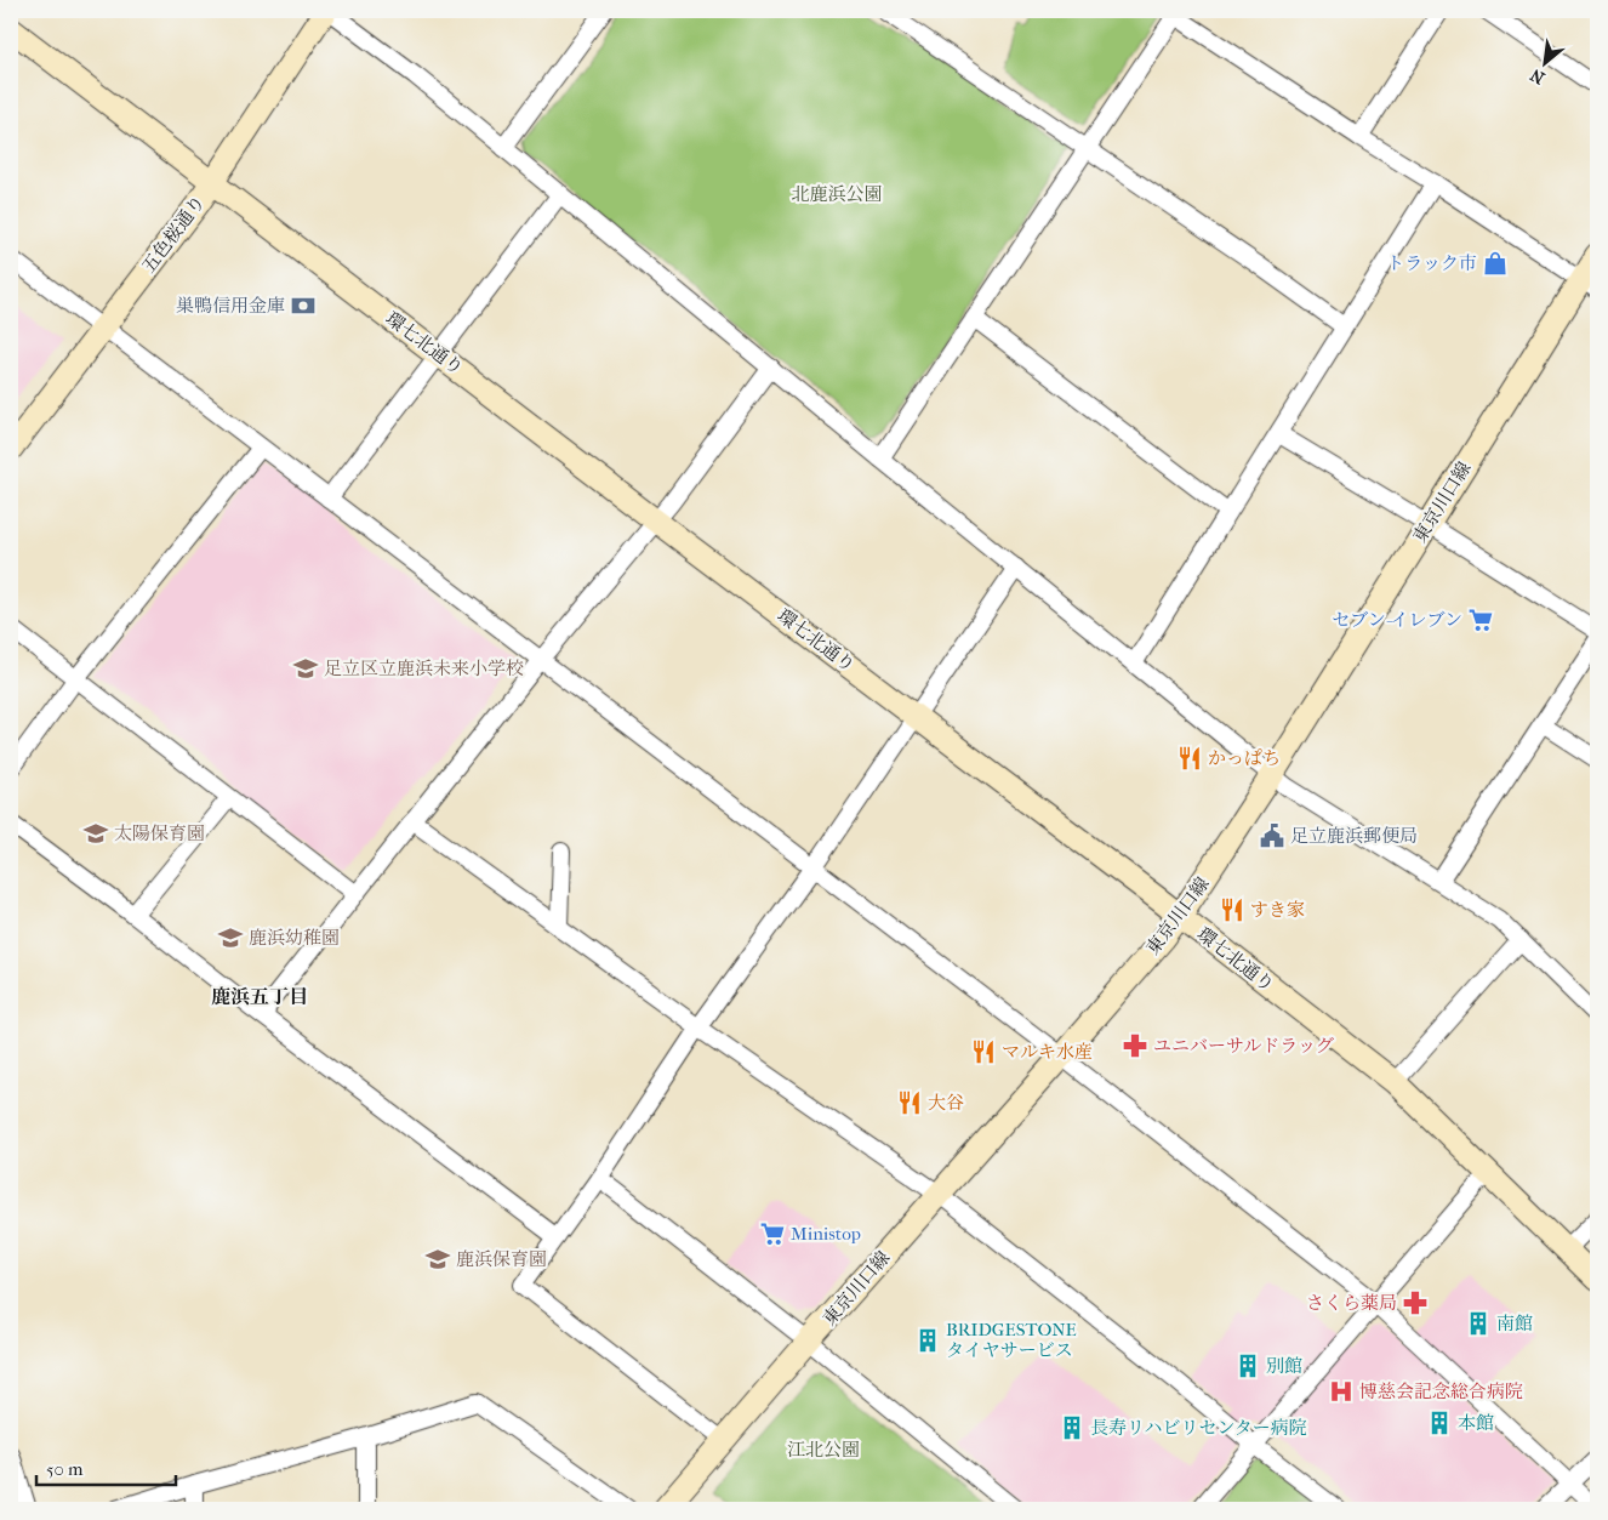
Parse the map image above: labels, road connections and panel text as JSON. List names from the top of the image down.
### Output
{
  "streets": {
    "street": ["五色桜通り", "環七北通り", "東京川口線"]
  },
  "crossings": [
    ["五色桜通り", "環七北通り"],
    ["環七北通り", "東京川口線"]
  ],
  "districts": ["鹿浜五丁目"],
  "parks": ["北鹿浜公園", "江北公園"],
  "places": {
    "shop": ["トラック市"],
    "bank": ["巣鴨信用金庫"],
    "supermarket": ["セブン-イレブン", "Ministop"],
    "school or university": [
      "足立区立鹿浜未来小学校",
      "太陽保育園",
      "鹿浜幼稚園",
      "鹿浜保育園"
    ],
    "restaurant": [
      "かっぱち",
      "すき家",
      "マルキ水産",
      "大谷"
    ],
    "public building": ["足立鹿浜郵便局"],
    "pharmacy": ["ユニバーサルドラッグ", "さくら薬局"],
    "building": [
      "南館",
      "BRIDGESTONE タイヤサービス",
      "別館",
      "本館",
      "長寿リハビリセンター病院"
    ],
    "hospital": ["博慈会記念総合病院"]
  },
  "scale_bar": "50 m",
  "north": "bottom left"
}
